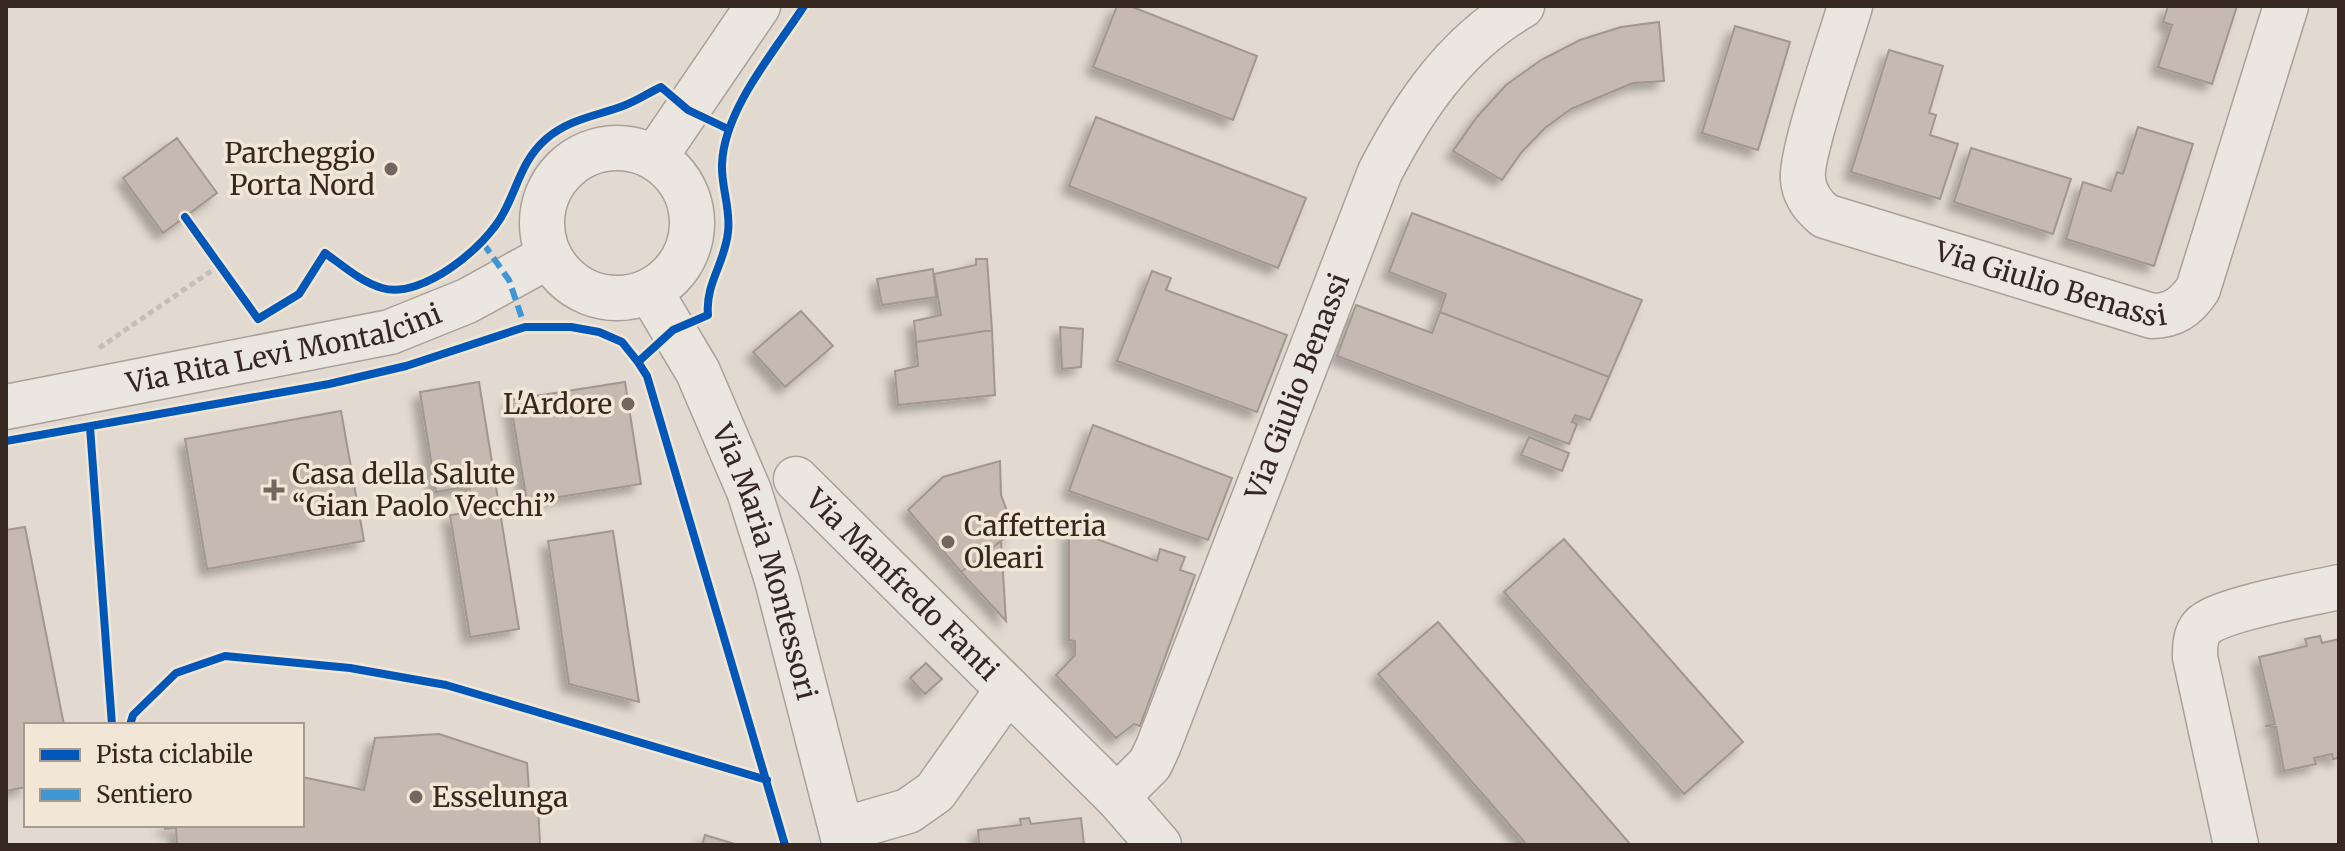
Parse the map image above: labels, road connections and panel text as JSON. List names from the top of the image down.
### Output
{
  "streets": {
    "street": [
      "Via Giulio Benassi",
      "Via Rita Levi Montalcini",
      "Via Maria Montessori",
      "Via Manfredo Fanti"
    ]
  },
  "crossings": [
    ["Via Giulio Benassi", "Via Manfredo Fanti"],
    ["Via Rita Levi Montalcini", "Via Maria Montessori"],
    ["Via Maria Montessori", "Via Manfredo Fanti"]
  ],
  "places": {
    "other": [
      "Parcheggio Porta Nord",
      "L'Ardore",
      "Caffetteria Oleari",
      "Esselunga"
    ],
    "health": ["Casa della Salute “Gian Paolo Vecchi”"]
  },
  "legend": ["Pista ciclabile", "Sentiero"]
}
